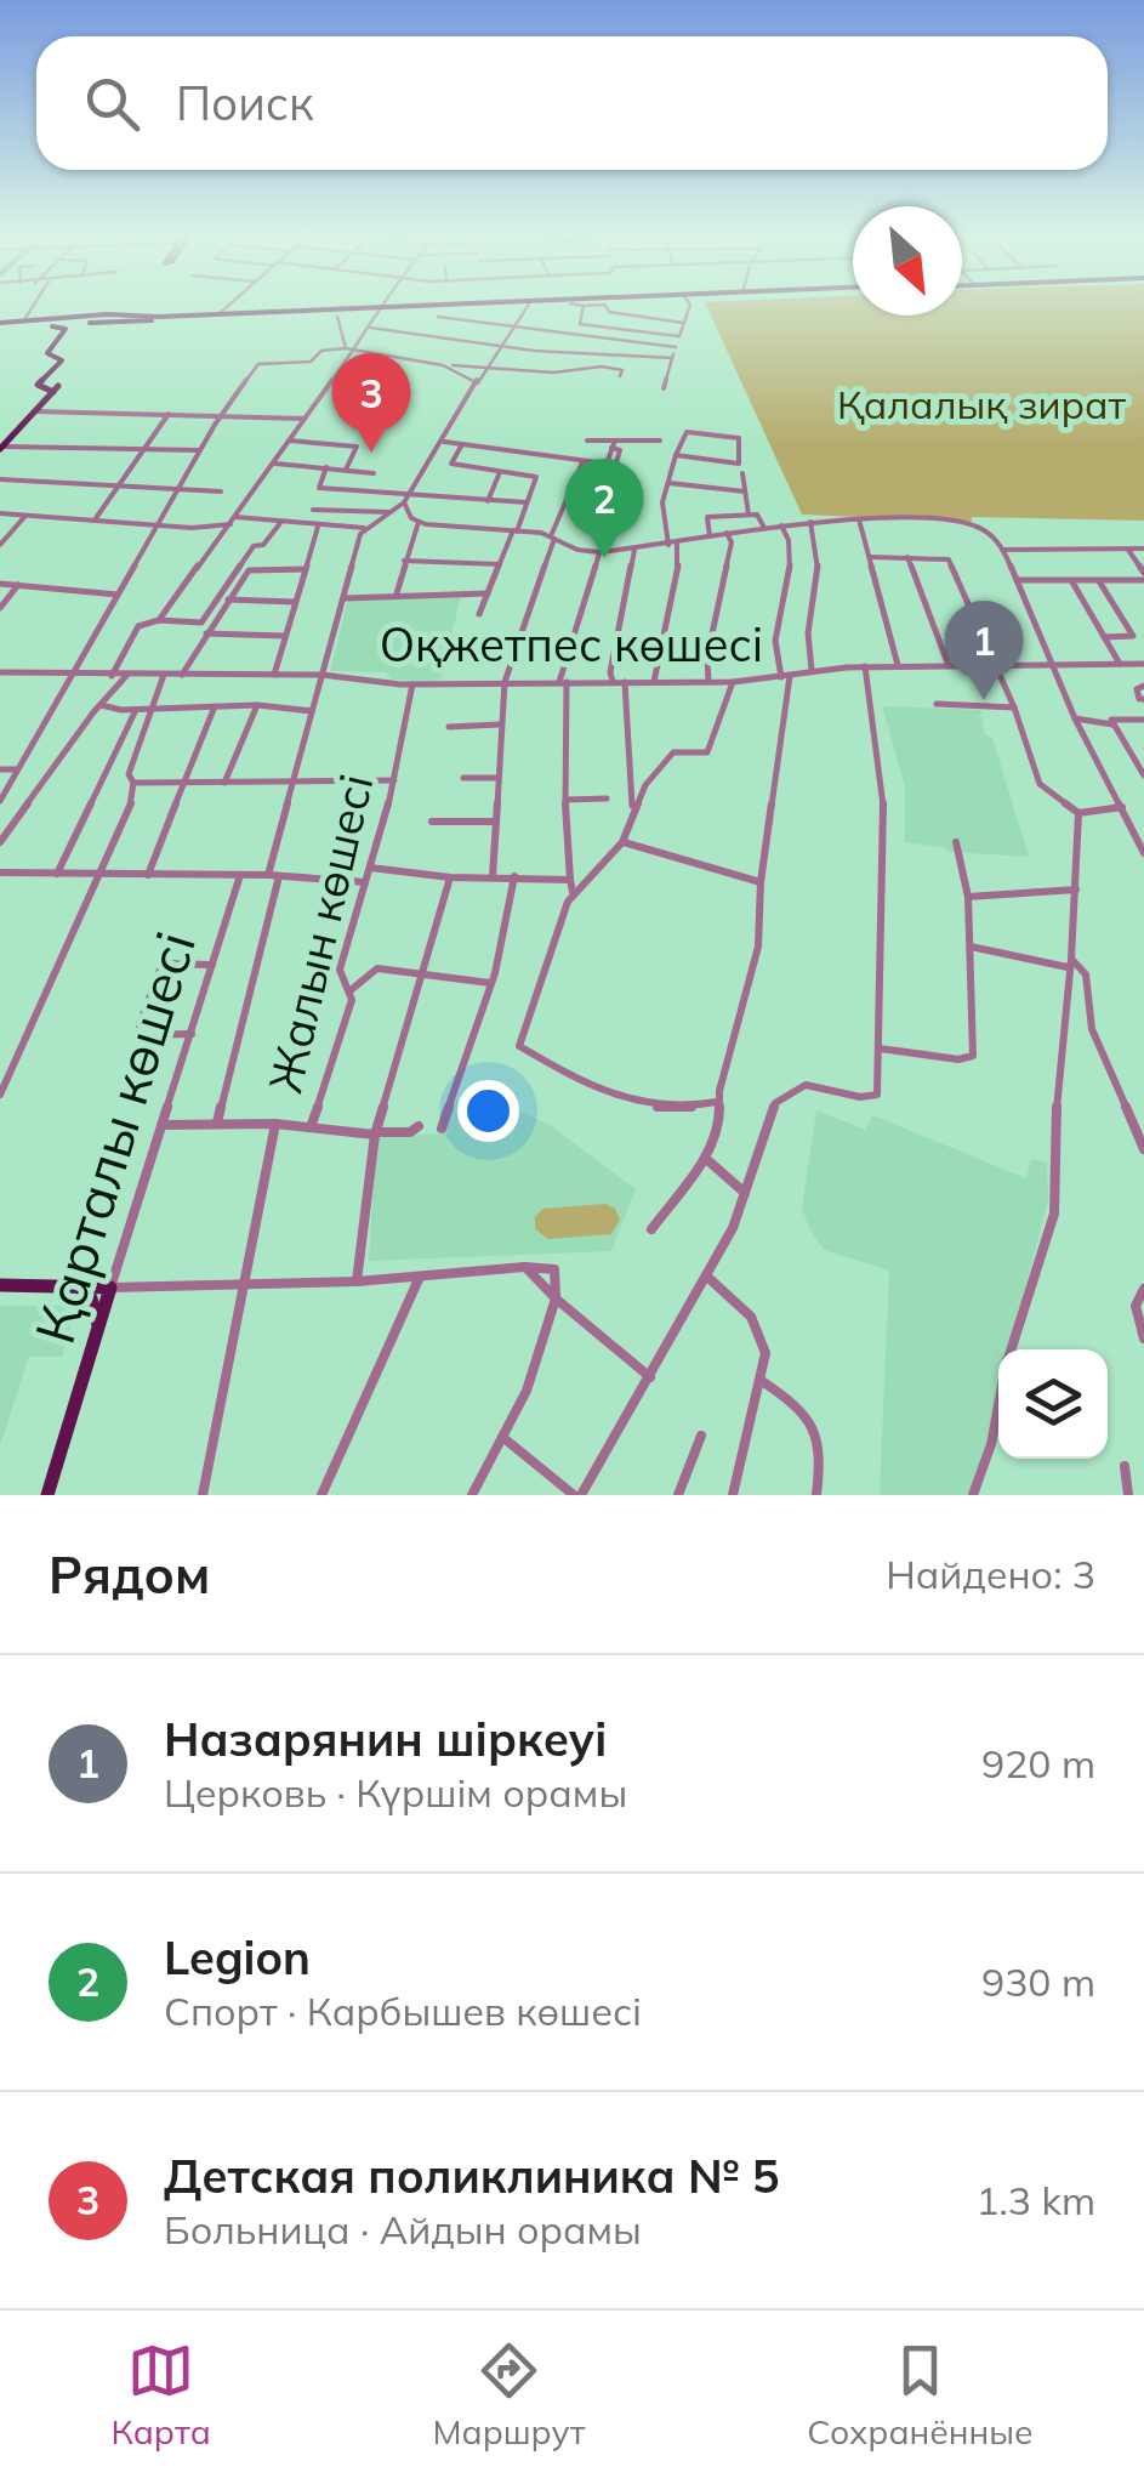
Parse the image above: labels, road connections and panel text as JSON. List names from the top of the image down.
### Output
{
  "streets": {
    "main road": ["Қарталы көшесі"],
    "street": ["Оқжетпес көшесі", "Жалын көшесі"]
  },
  "crossings": [
    ["Оқжетпес көшесі", "Жалын көшесі"]
  ],
  "parks": ["Қалалық зират"],
  "north": "bottom right",
  "page": {
    "search": "Поиск",
    "pins": ["3", "2", "1"],
    "heading": ["Рядом", "Найдено: 3"],
    "list": [
      {
        "mark": "1",
        "name": "Назарянин шіркеуі",
        "note": "Церковь · Күршім орамы",
        "value": "920 m"
      },
      {
        "mark": "2",
        "name": "Legion",
        "note": "Спорт · Карбышев көшесі",
        "value": "930 m"
      },
      {
        "mark": "3",
        "name": "Детская поликлиника № 5",
        "note": "Больница · Айдын орамы",
        "value": "1.3 km"
      }
    ],
    "nav": ["Карта", "Маршрут", "Сохранённые"]
  }
}
